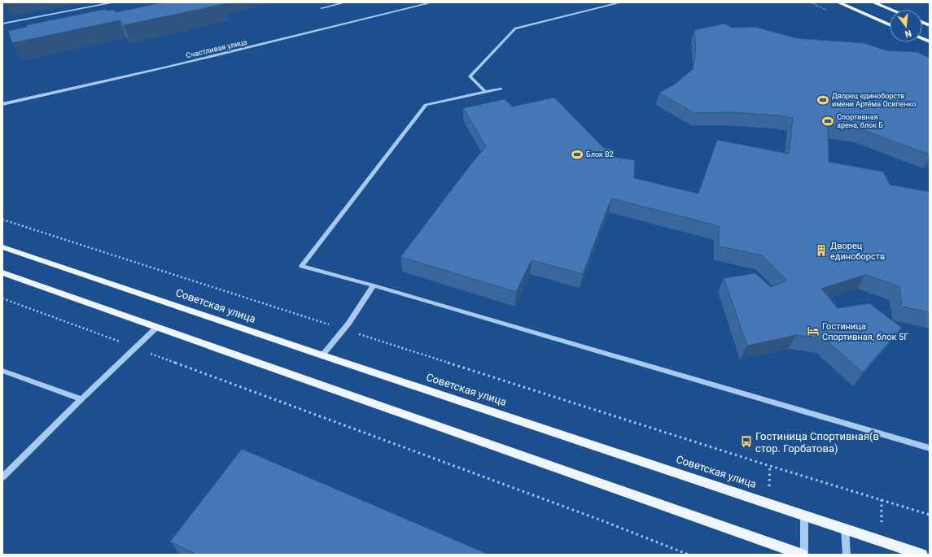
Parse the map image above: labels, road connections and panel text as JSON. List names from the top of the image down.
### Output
{
  "streets": {
    "main road": ["Советская улица"],
    "street": ["Счастливая улица"]
  },
  "places": {
    "sports": ["Дворец единоборств имени Артёма Осипенко", "Спортивная арена, блок Б", "Блок В2"],
    "building": ["Дворец единоборств"],
    "hotel": ["Гостиница Спортивная, блок 5Г"],
    "bus stop": ["Гостиница Спортивная(в стор. Горбатова)"]
  },
  "north": "bottom"
}
